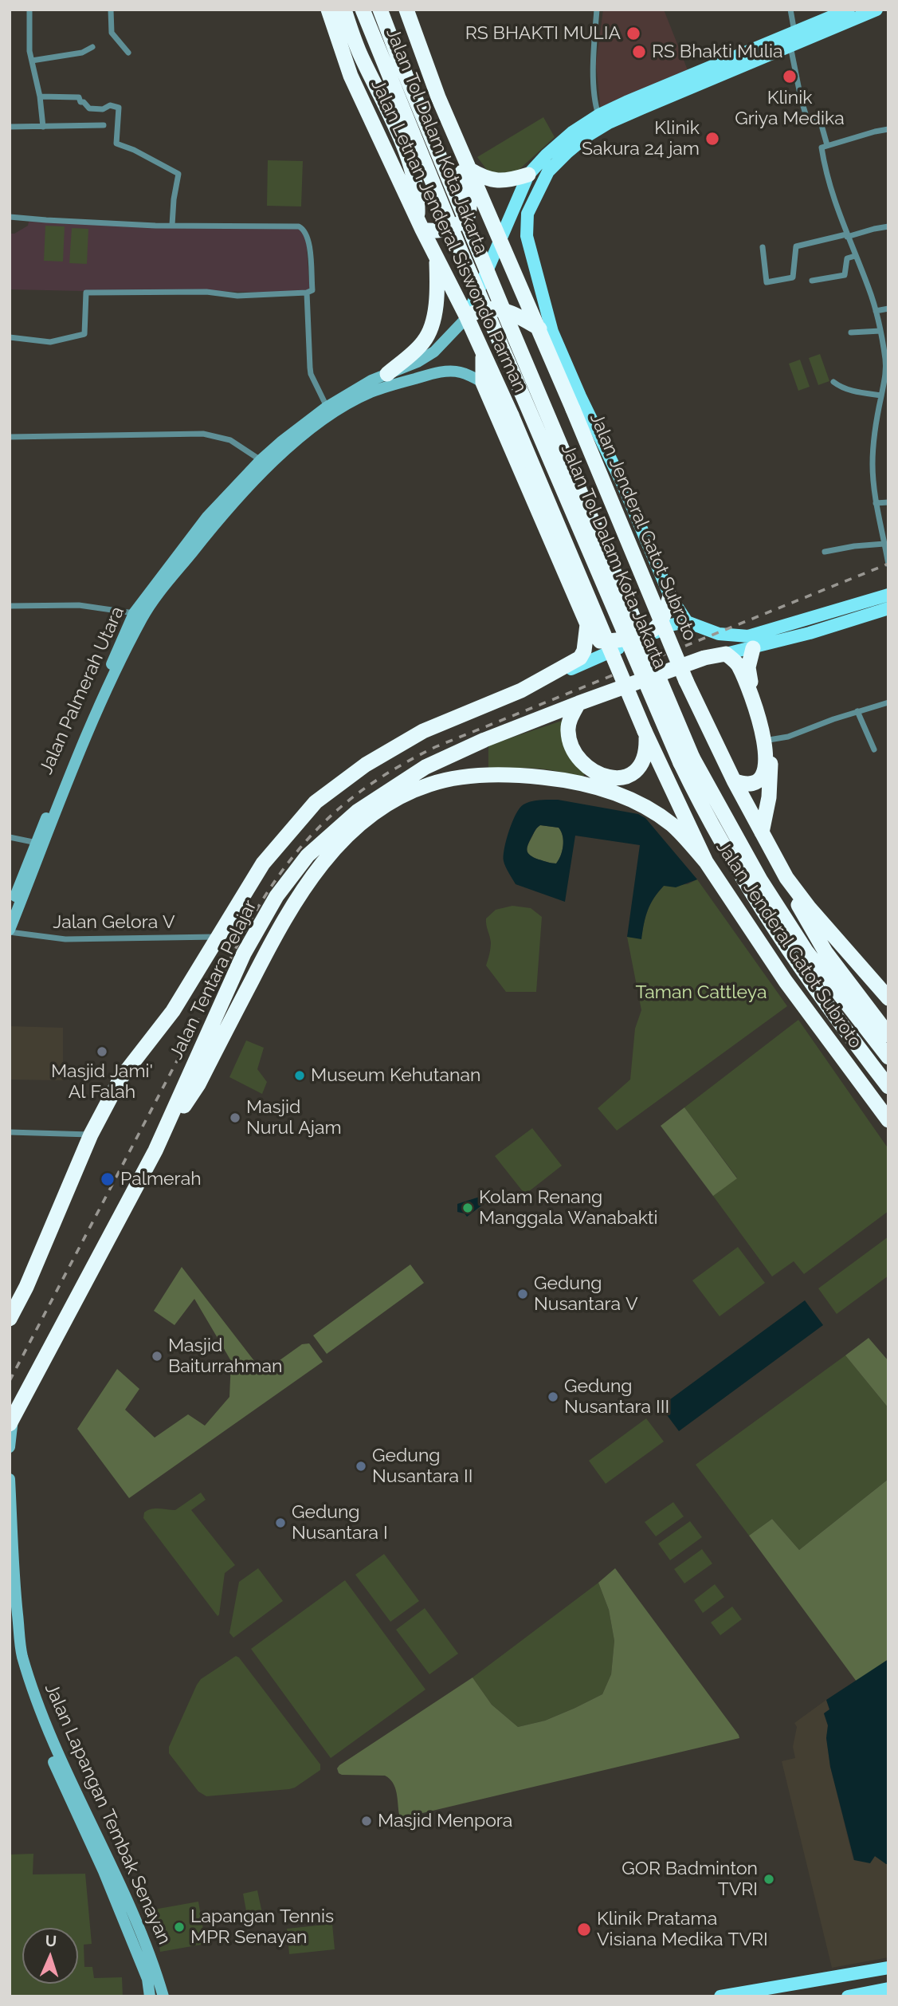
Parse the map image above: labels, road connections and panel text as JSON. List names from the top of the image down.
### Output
{
  "streets": {
    "highway": [
      "Jalan Tol Dalam Kota Jakarta",
      "Jalan Letnan Jenderal Siswondo Parman",
      "Jalan Jenderal Gatot Subroto",
      "Jalan Tentara Pelajar"
    ],
    "main road": ["Jalan Palmerah Utara", "Jalan Lapangan Tembak Senayan"],
    "street": ["Jalan Gelora V"]
  },
  "crossings": [
    ["Jalan Letnan Jenderal Siswondo Parman", "Jalan Jenderal Gatot Subroto"],
    ["Jalan Letnan Jenderal Siswondo Parman", "Jalan Palmerah Utara"],
    ["Jalan Jenderal Gatot Subroto", "Jalan Tentara Pelajar"],
    ["Jalan Palmerah Utara", "Jalan Gelora V"],
    ["Jalan Gelora V", "Jalan Tentara Pelajar"]
  ],
  "parks": ["Taman Cattleya"],
  "places": [
    "RS BHAKTI MULIA",
    "RS Bhakti Mulia",
    "Klinik Griya Medika",
    "Klinik Sakura 24 jam",
    "Masjid Jami' Al Falah",
    "Museum Kehutanan",
    "Masjid Nurul Ajam",
    "Palmerah",
    "Kolam Renang Manggala Wanabakti",
    "Gedung Nusantara V",
    "Masjid Baiturrahman",
    "Gedung Nusantara III",
    "Gedung Nusantara II",
    "Gedung Nusantara I",
    "Masjid Menpora",
    "GOR Badminton TVRI",
    "Lapangan Tennis MPR Senayan",
    "Klinik Pratama Visiana Medika TVRI"
  ],
  "north": "top"
}
